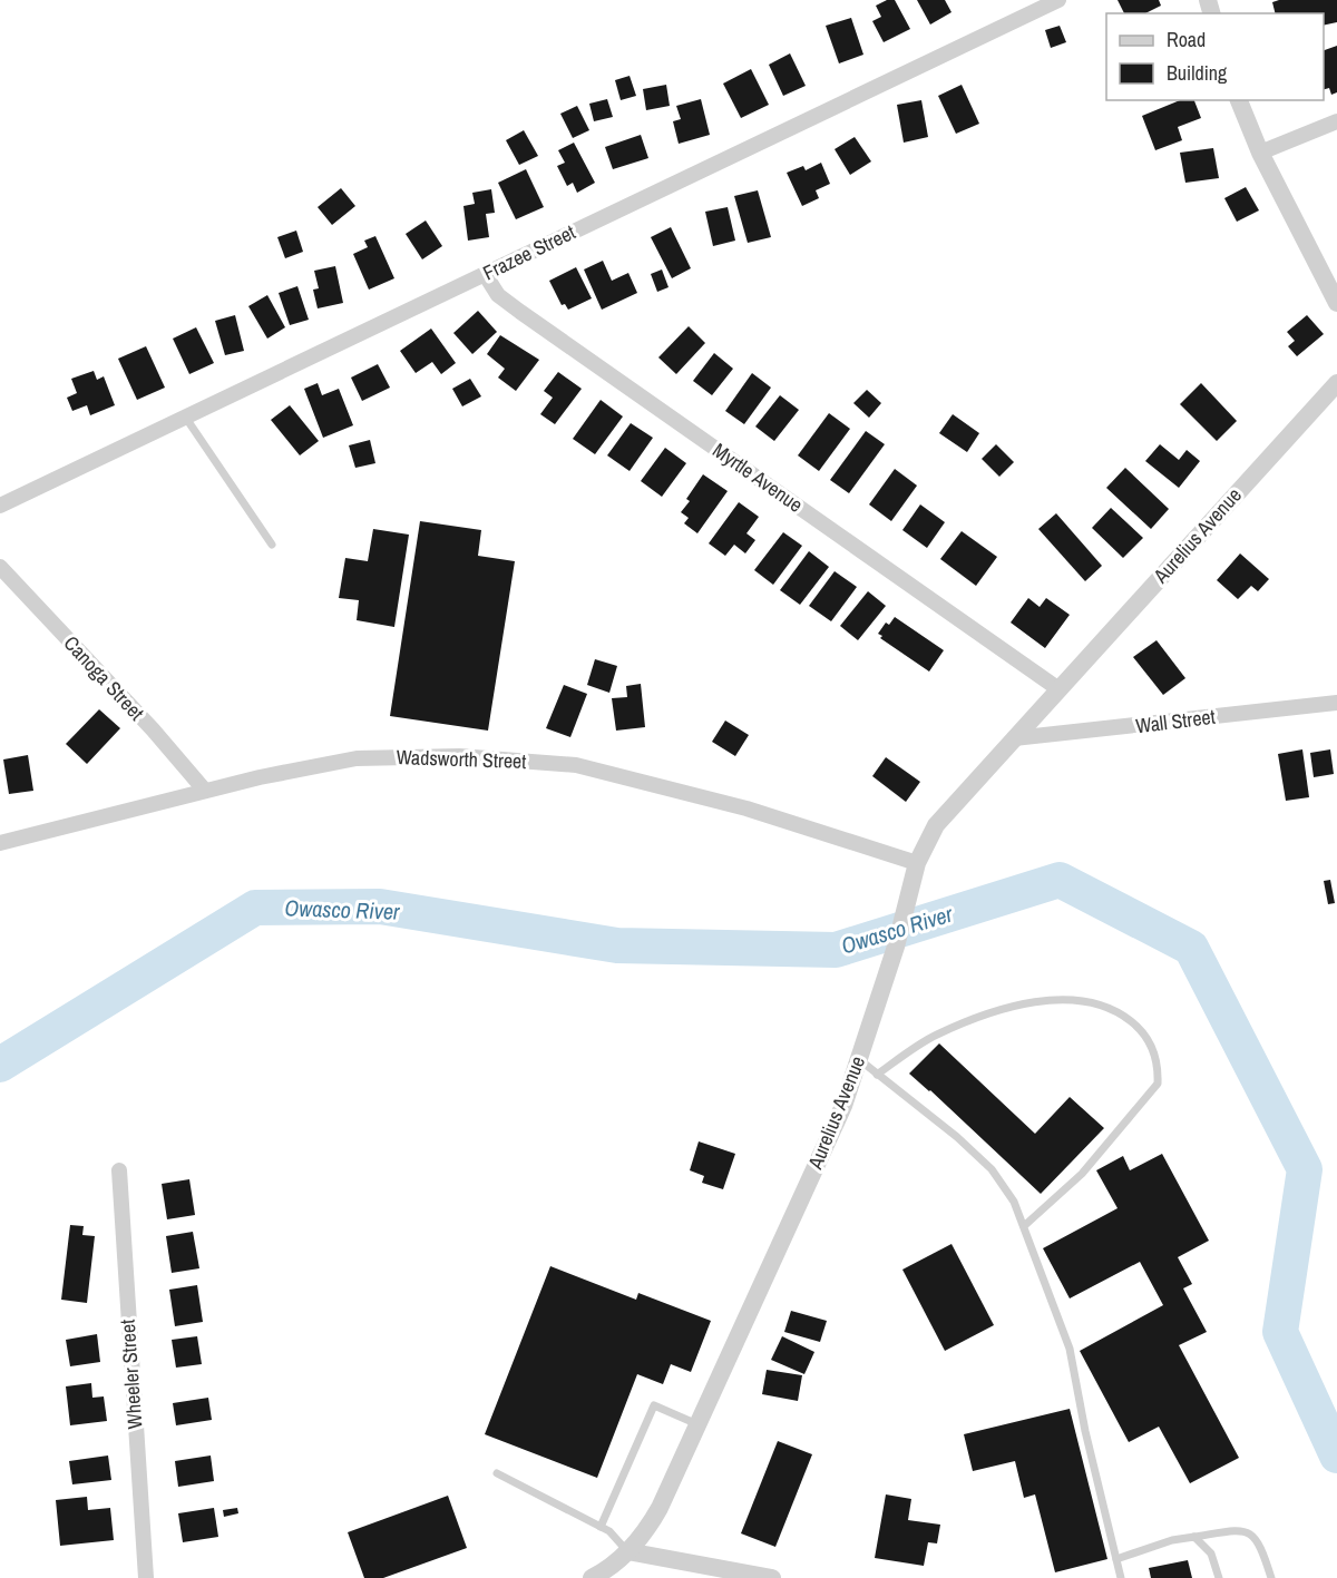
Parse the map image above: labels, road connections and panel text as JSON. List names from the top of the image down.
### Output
{
  "streets": {
    "street": [
      "Frazee Street",
      "Myrtle Avenue",
      "Aurelius Avenue",
      "Canoga Street",
      "Wall Street",
      "Wadsworth Street",
      "Wheeler Street"
    ]
  },
  "crossings": [
    ["Frazee Street", "Myrtle Avenue"],
    ["Myrtle Avenue", "Aurelius Avenue"],
    ["Aurelius Avenue", "Wall Street"],
    ["Aurelius Avenue", "Wadsworth Street"],
    ["Canoga Street", "Wadsworth Street"]
  ],
  "water": ["Owasco River"],
  "legend": ["Road", "Building"]
}
